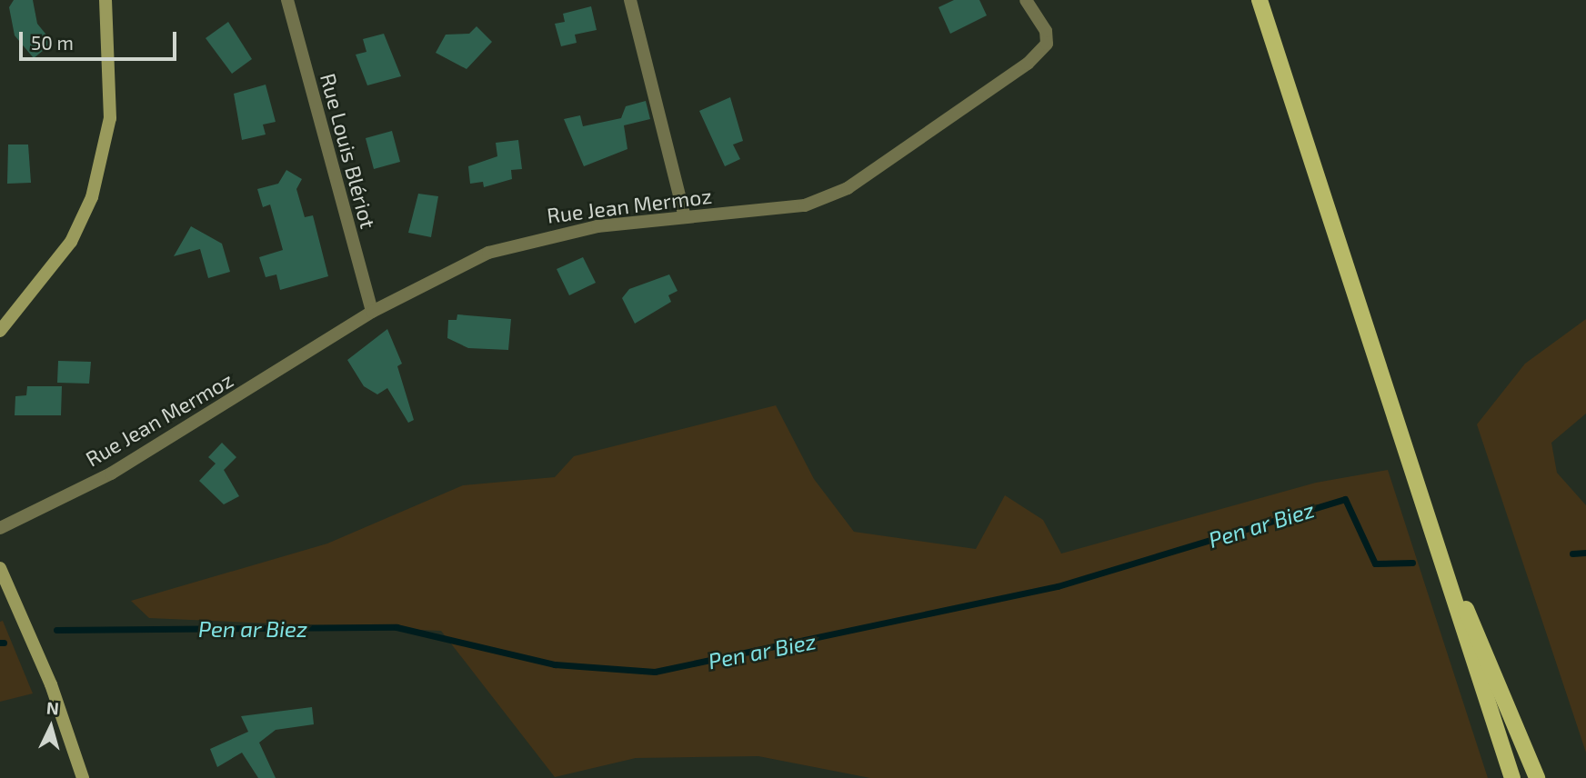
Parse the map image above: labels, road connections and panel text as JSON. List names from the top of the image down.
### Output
{
  "streets": {
    "street": ["Rue Louis Blériot", "Rue Jean Mermoz"]
  },
  "crossings": [
    ["Rue Louis Blériot", "Rue Jean Mermoz"]
  ],
  "water": ["Pen ar Biez"],
  "scale_bar": "50 m",
  "north": "top"
}
